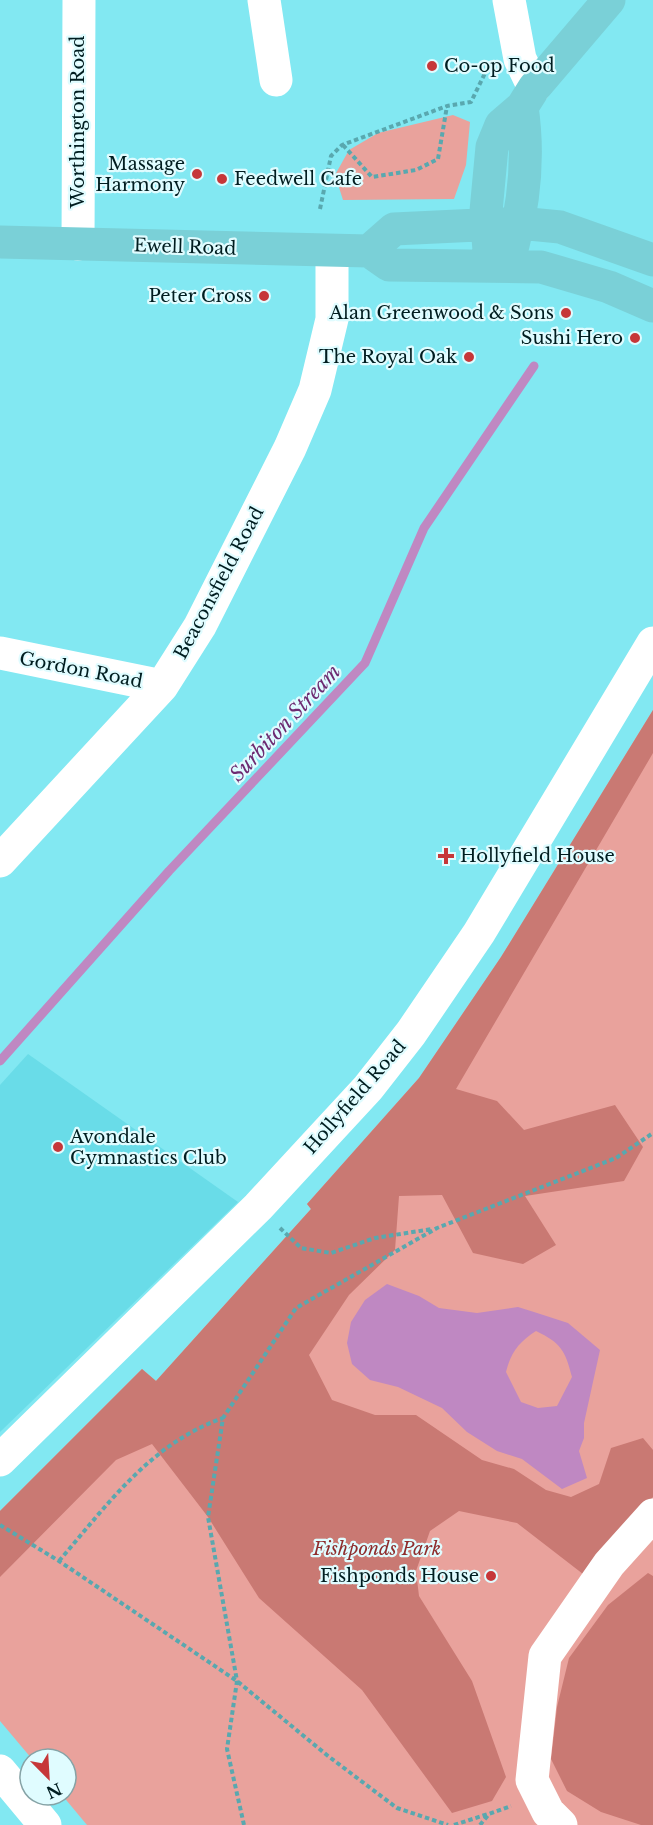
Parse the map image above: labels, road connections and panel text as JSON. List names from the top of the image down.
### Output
{
  "streets": {
    "main road": ["Ewell Road"],
    "street": [
      "Worthington Road",
      "Beaconsfield Road",
      "Gordon Road",
      "Hollyfield Road"
    ]
  },
  "crossings": [
    ["Worthington Road", "Ewell Road"],
    ["Ewell Road", "Beaconsfield Road"],
    ["Beaconsfield Road", "Gordon Road"]
  ],
  "water": ["Surbiton Stream"],
  "parks": ["Fishponds Park"],
  "places": {
    "other": [
      "Co-op Food",
      "Massage Harmony",
      "Feedwell Cafe",
      "Peter Cross",
      "Alan Greenwood & Sons",
      "Sushi Hero",
      "The Royal Oak",
      "Avondale Gymnastics Club",
      "Fishponds House"
    ],
    "health": ["Hollyfield House"]
  },
  "north": "bottom right"
}
